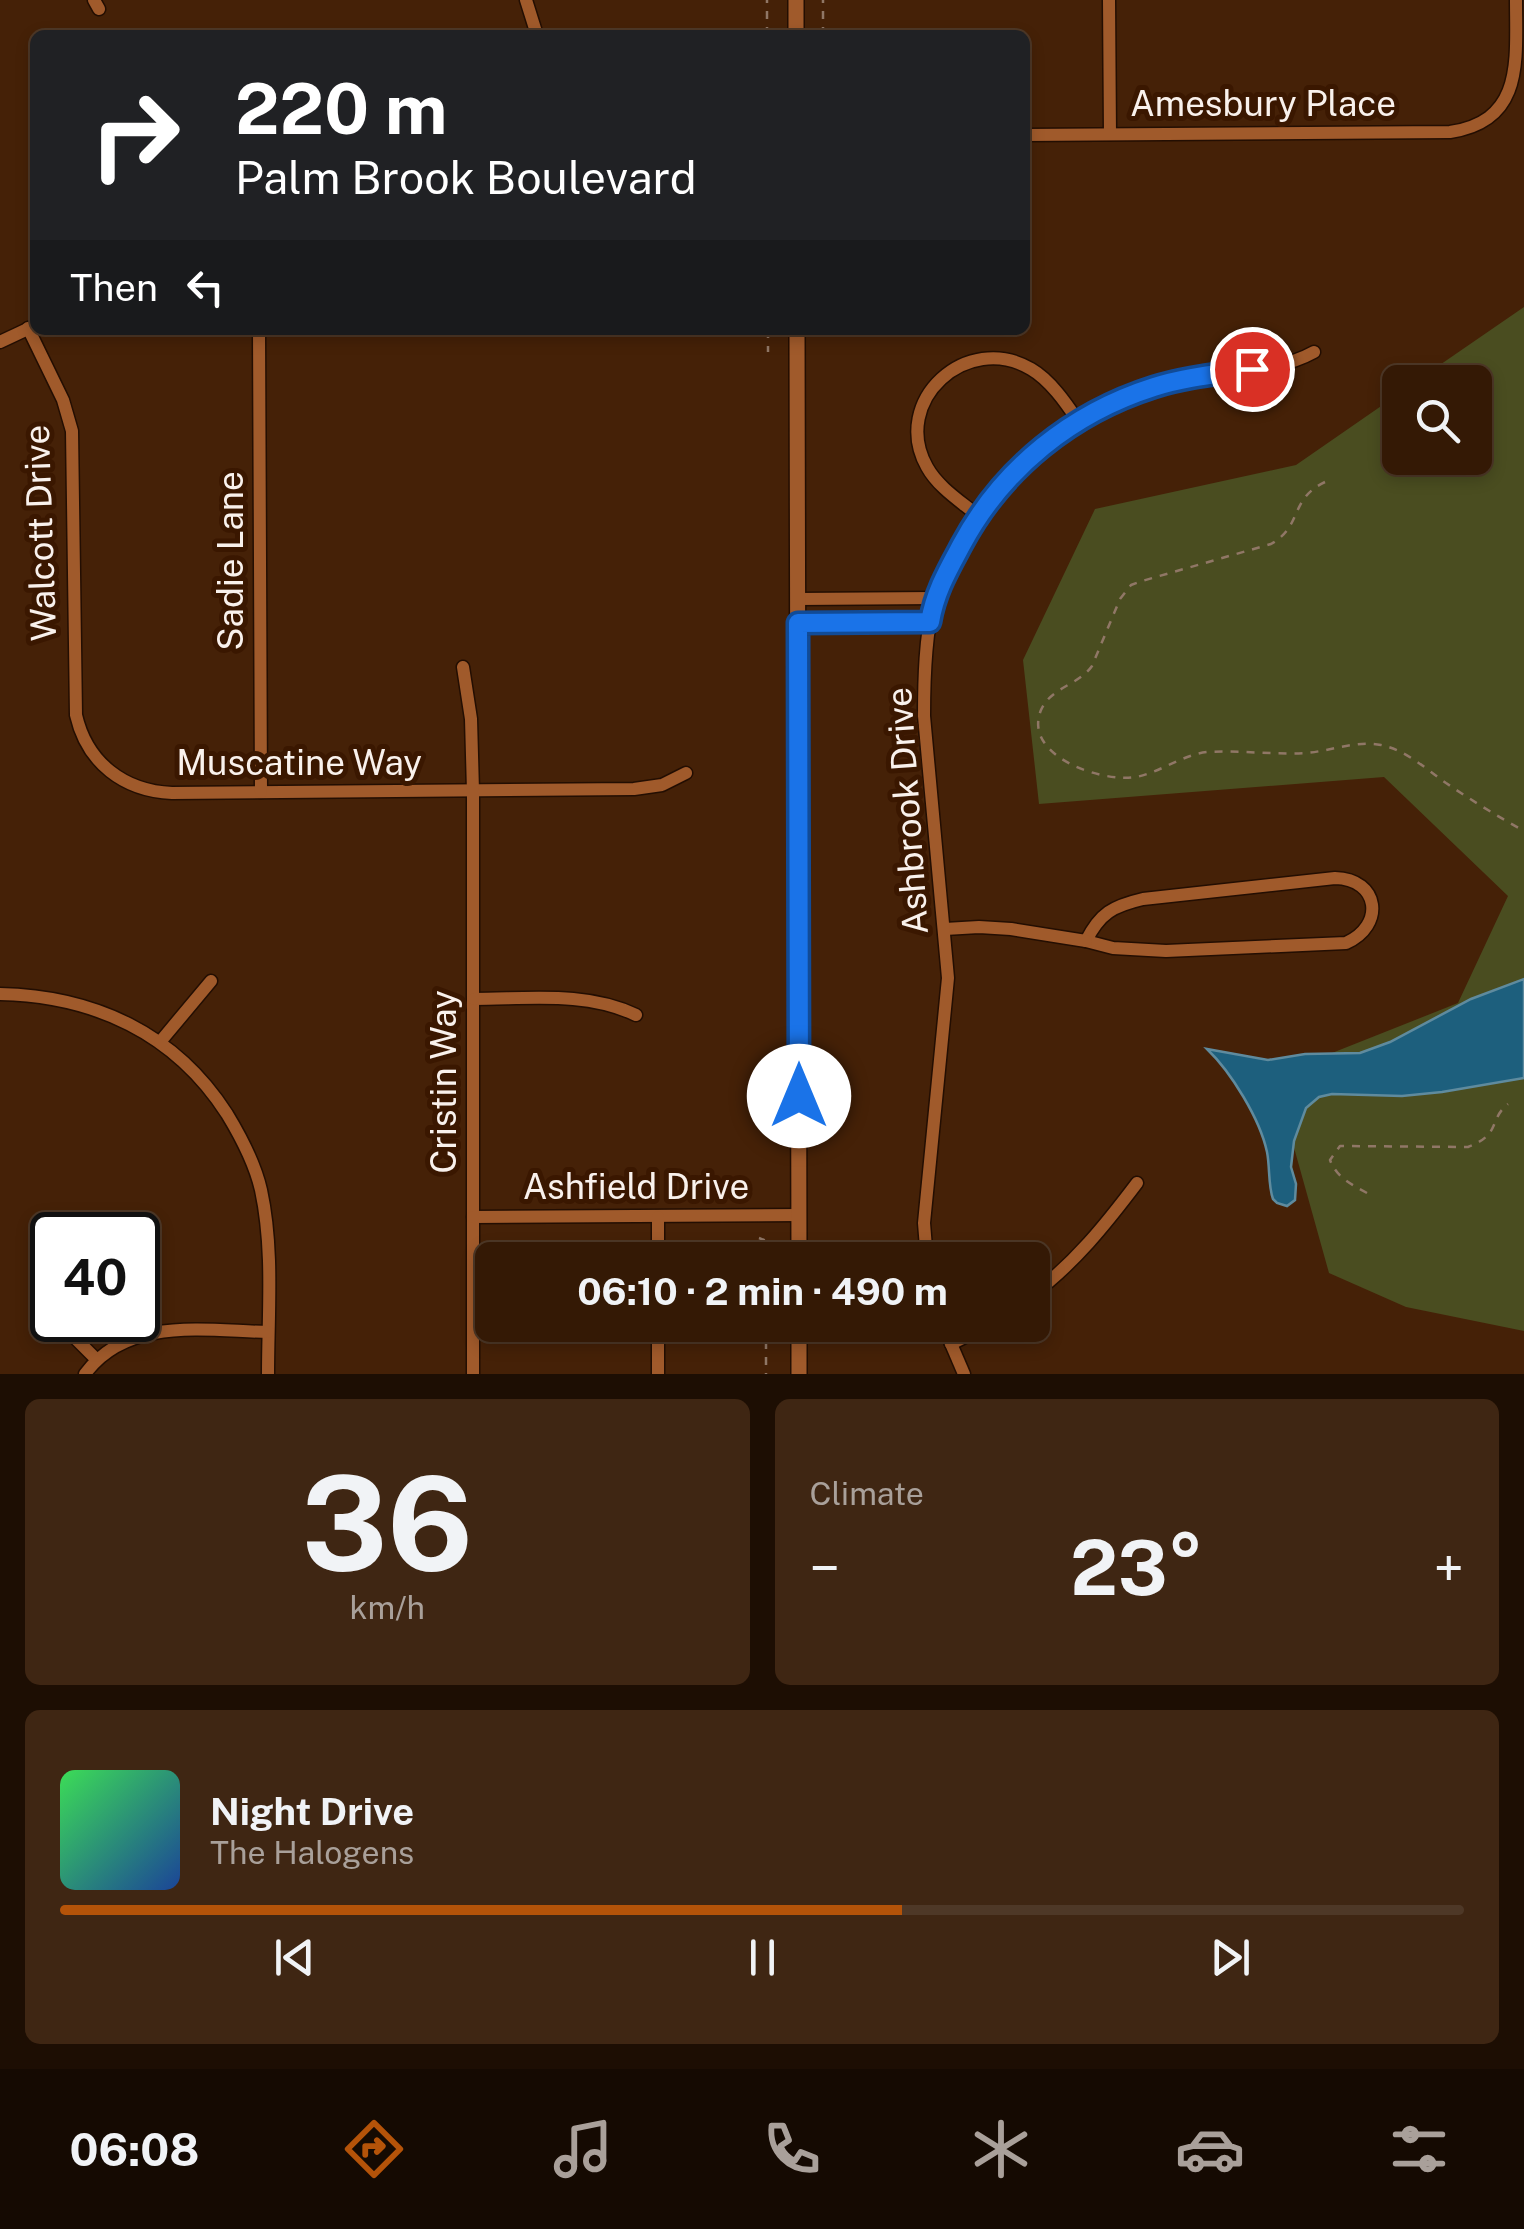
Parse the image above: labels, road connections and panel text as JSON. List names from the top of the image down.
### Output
{
  "streets": {
    "street": [
      "Amesbury Place",
      "Walcott Drive",
      "Sadie Lane",
      "Muscatine Way",
      "Ashbrook Drive",
      "Cristin Way",
      "Ashfield Drive"
    ]
  },
  "crossings": [
    ["Walcott Drive", "Muscatine Way"],
    ["Sadie Lane", "Muscatine Way"],
    ["Muscatine Way", "Cristin Way"],
    ["Cristin Way", "Ashfield Drive"]
  ],
  "page": {
    "turn": ["220 m", "Palm Brook Boulevard"],
    "then": "Then",
    "limit": "40",
    "trip": "06:10 · 2 min · 490 m",
    "tile": [
      ["36", "km/h"],
      "Climate"
    ],
    "heat": ["−", "23°", "+"],
    "song": ["Night Drive", "The Halogens"],
    "tabs": "06:08"
  }
}
